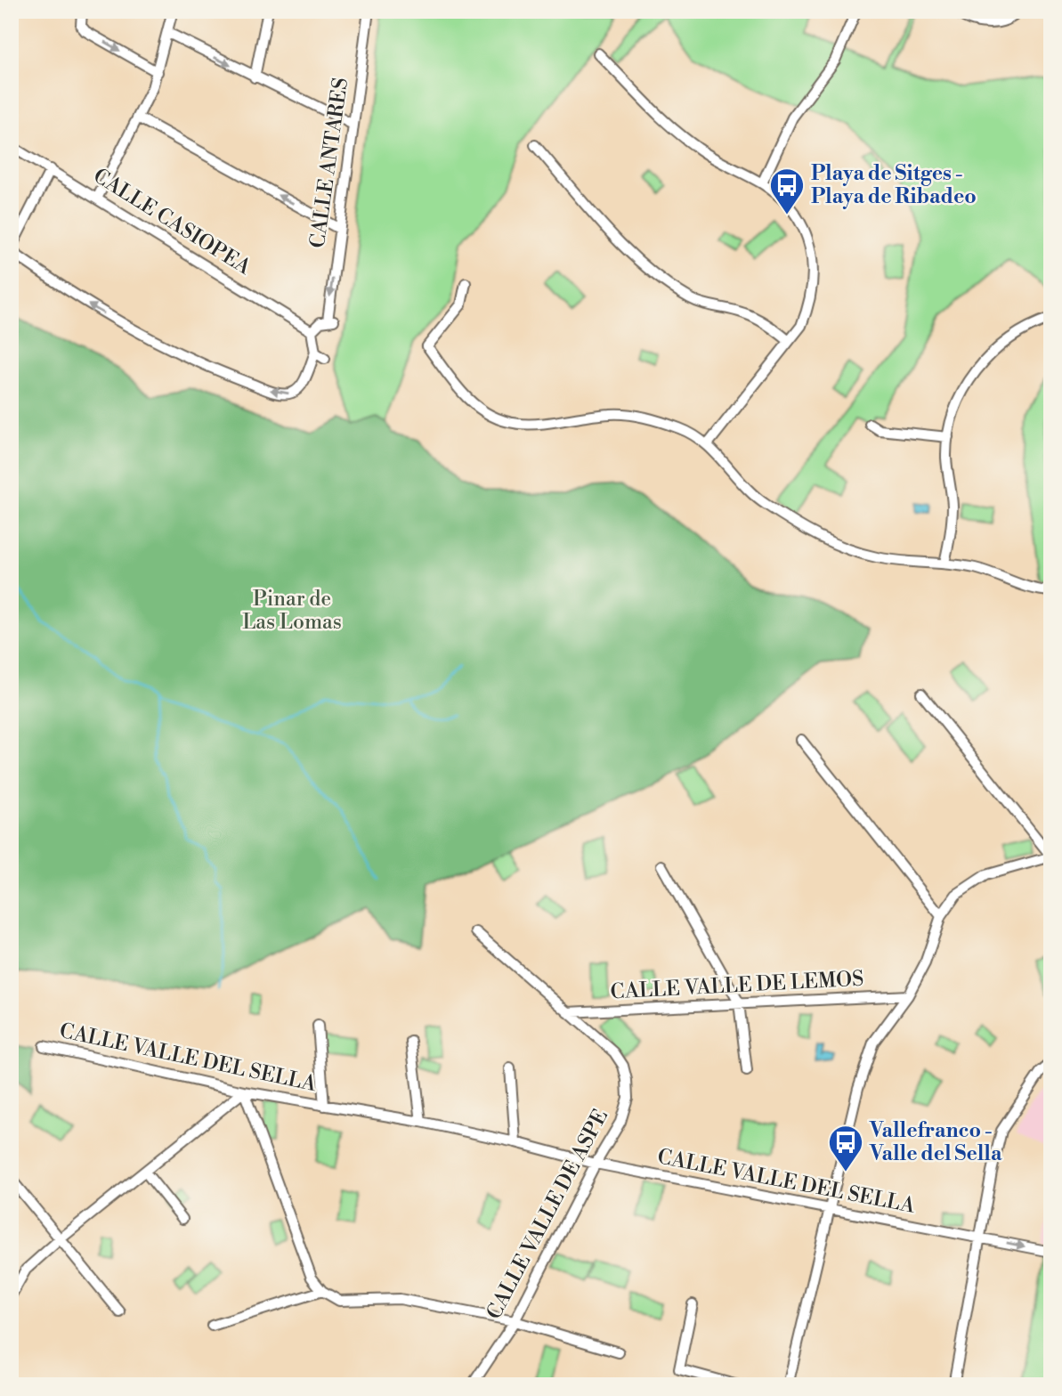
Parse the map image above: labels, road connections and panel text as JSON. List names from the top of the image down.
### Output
{
  "streets": {
    "street": [
      "CALLE ANTARES",
      "CALLE CASIOPEA",
      "CALLE VALLE DE LEMOS",
      "CALLE VALLE DEL SELLA",
      "CALLE VALLE DE ASPE"
    ]
  },
  "crossings": [
    ["CALLE ANTARES", "CALLE CASIOPEA"],
    ["CALLE VALLE DE LEMOS", "CALLE VALLE DE ASPE"],
    ["CALLE VALLE DEL SELLA", "CALLE VALLE DE ASPE"]
  ],
  "parks": ["Pinar de Las Lomas"],
  "places": {
    "bus stop": ["Playa de Sitges - Playa de Ribadeo", "Vallefranco - Valle del Sella"]
  }
}
